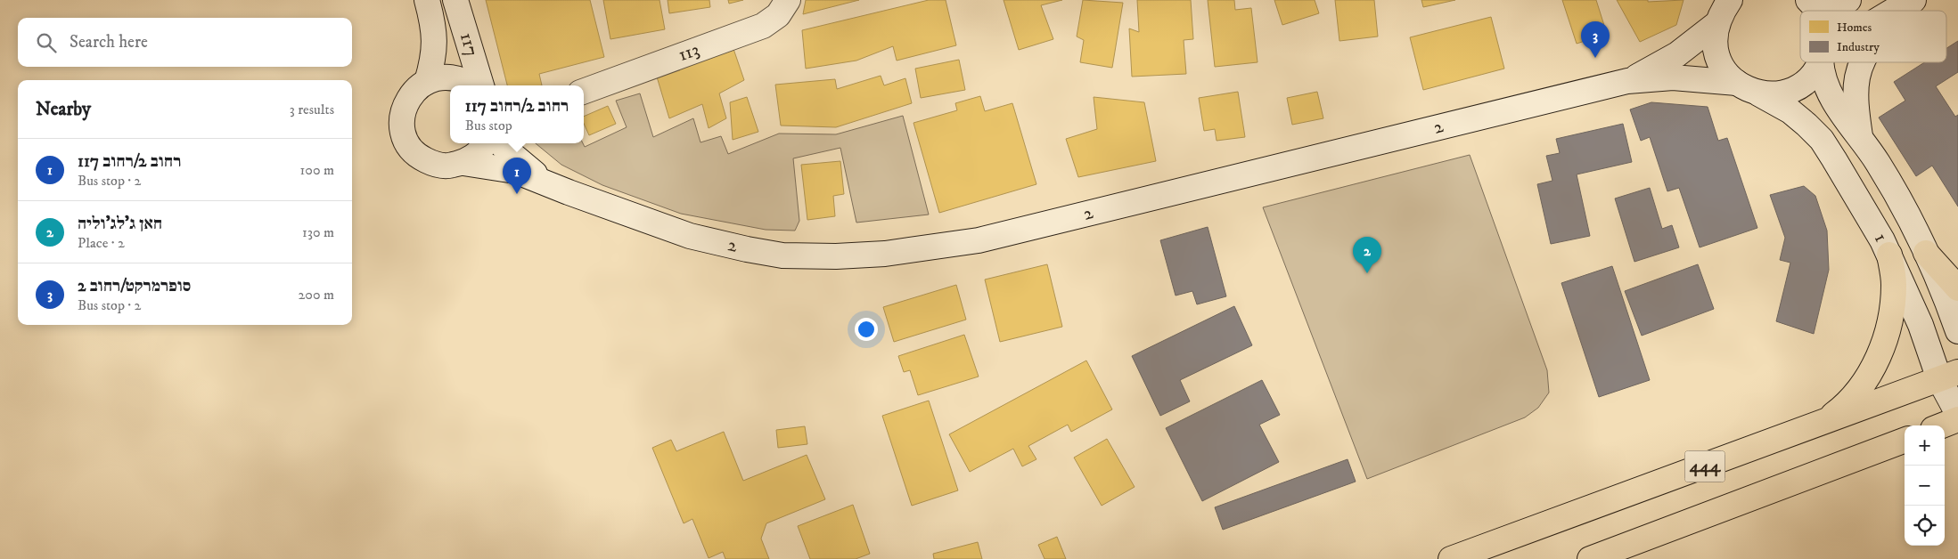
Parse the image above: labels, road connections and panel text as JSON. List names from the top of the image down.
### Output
{
  "streets": {
    "main road": ["444"],
    "street": [
      "117",
      "113",
      "2",
      "1"
    ]
  },
  "crossings": [
    ["117", "2"],
    ["2", "1"],
    ["1", "444"]
  ],
  "legend": ["Homes", "Industry"],
  "page": {
    "search": "Search here",
    "pins": ["3", "1", "2"],
    "heading": ["Nearby", "3 results"],
    "popup": ["רחוב 2/רחוב 117", "Bus stop"],
    "list": [
      {
        "mark": "1",
        "name": "רחוב 2/רחוב 117",
        "note": "Bus stop · 2",
        "value": "100 m"
      },
      {
        "mark": "2",
        "name": "חאן ג'לג'וליה",
        "note": "Place · 2",
        "value": "130 m"
      },
      {
        "mark": "3",
        "name": "סופרמרקט/רחוב 2",
        "note": "Bus stop · 2",
        "value": "200 m"
      }
    ],
    "map_buttons": ["+", "−"]
  }
}
